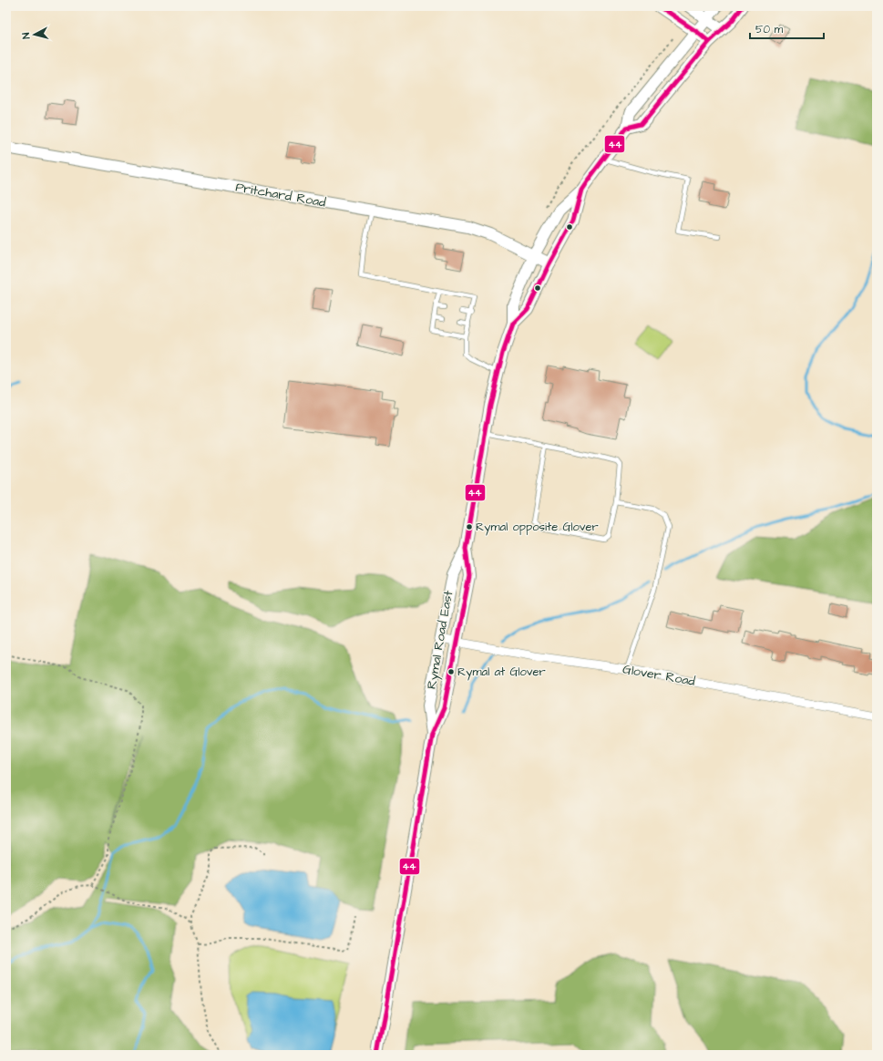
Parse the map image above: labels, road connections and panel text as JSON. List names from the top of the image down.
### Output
{
  "streets": {
    "main road": ["Pritchard Road", "Rymal Road East"],
    "street": ["Glover Road"]
  },
  "crossings": [
    ["Pritchard Road", "Rymal Road East"],
    ["Rymal Road East", "Glover Road"]
  ],
  "places": ["Rymal opposite Glover", "Rymal at Glover"],
  "lines": ["transit line 44"],
  "scale_bar": "50 m",
  "north": "left"
}
